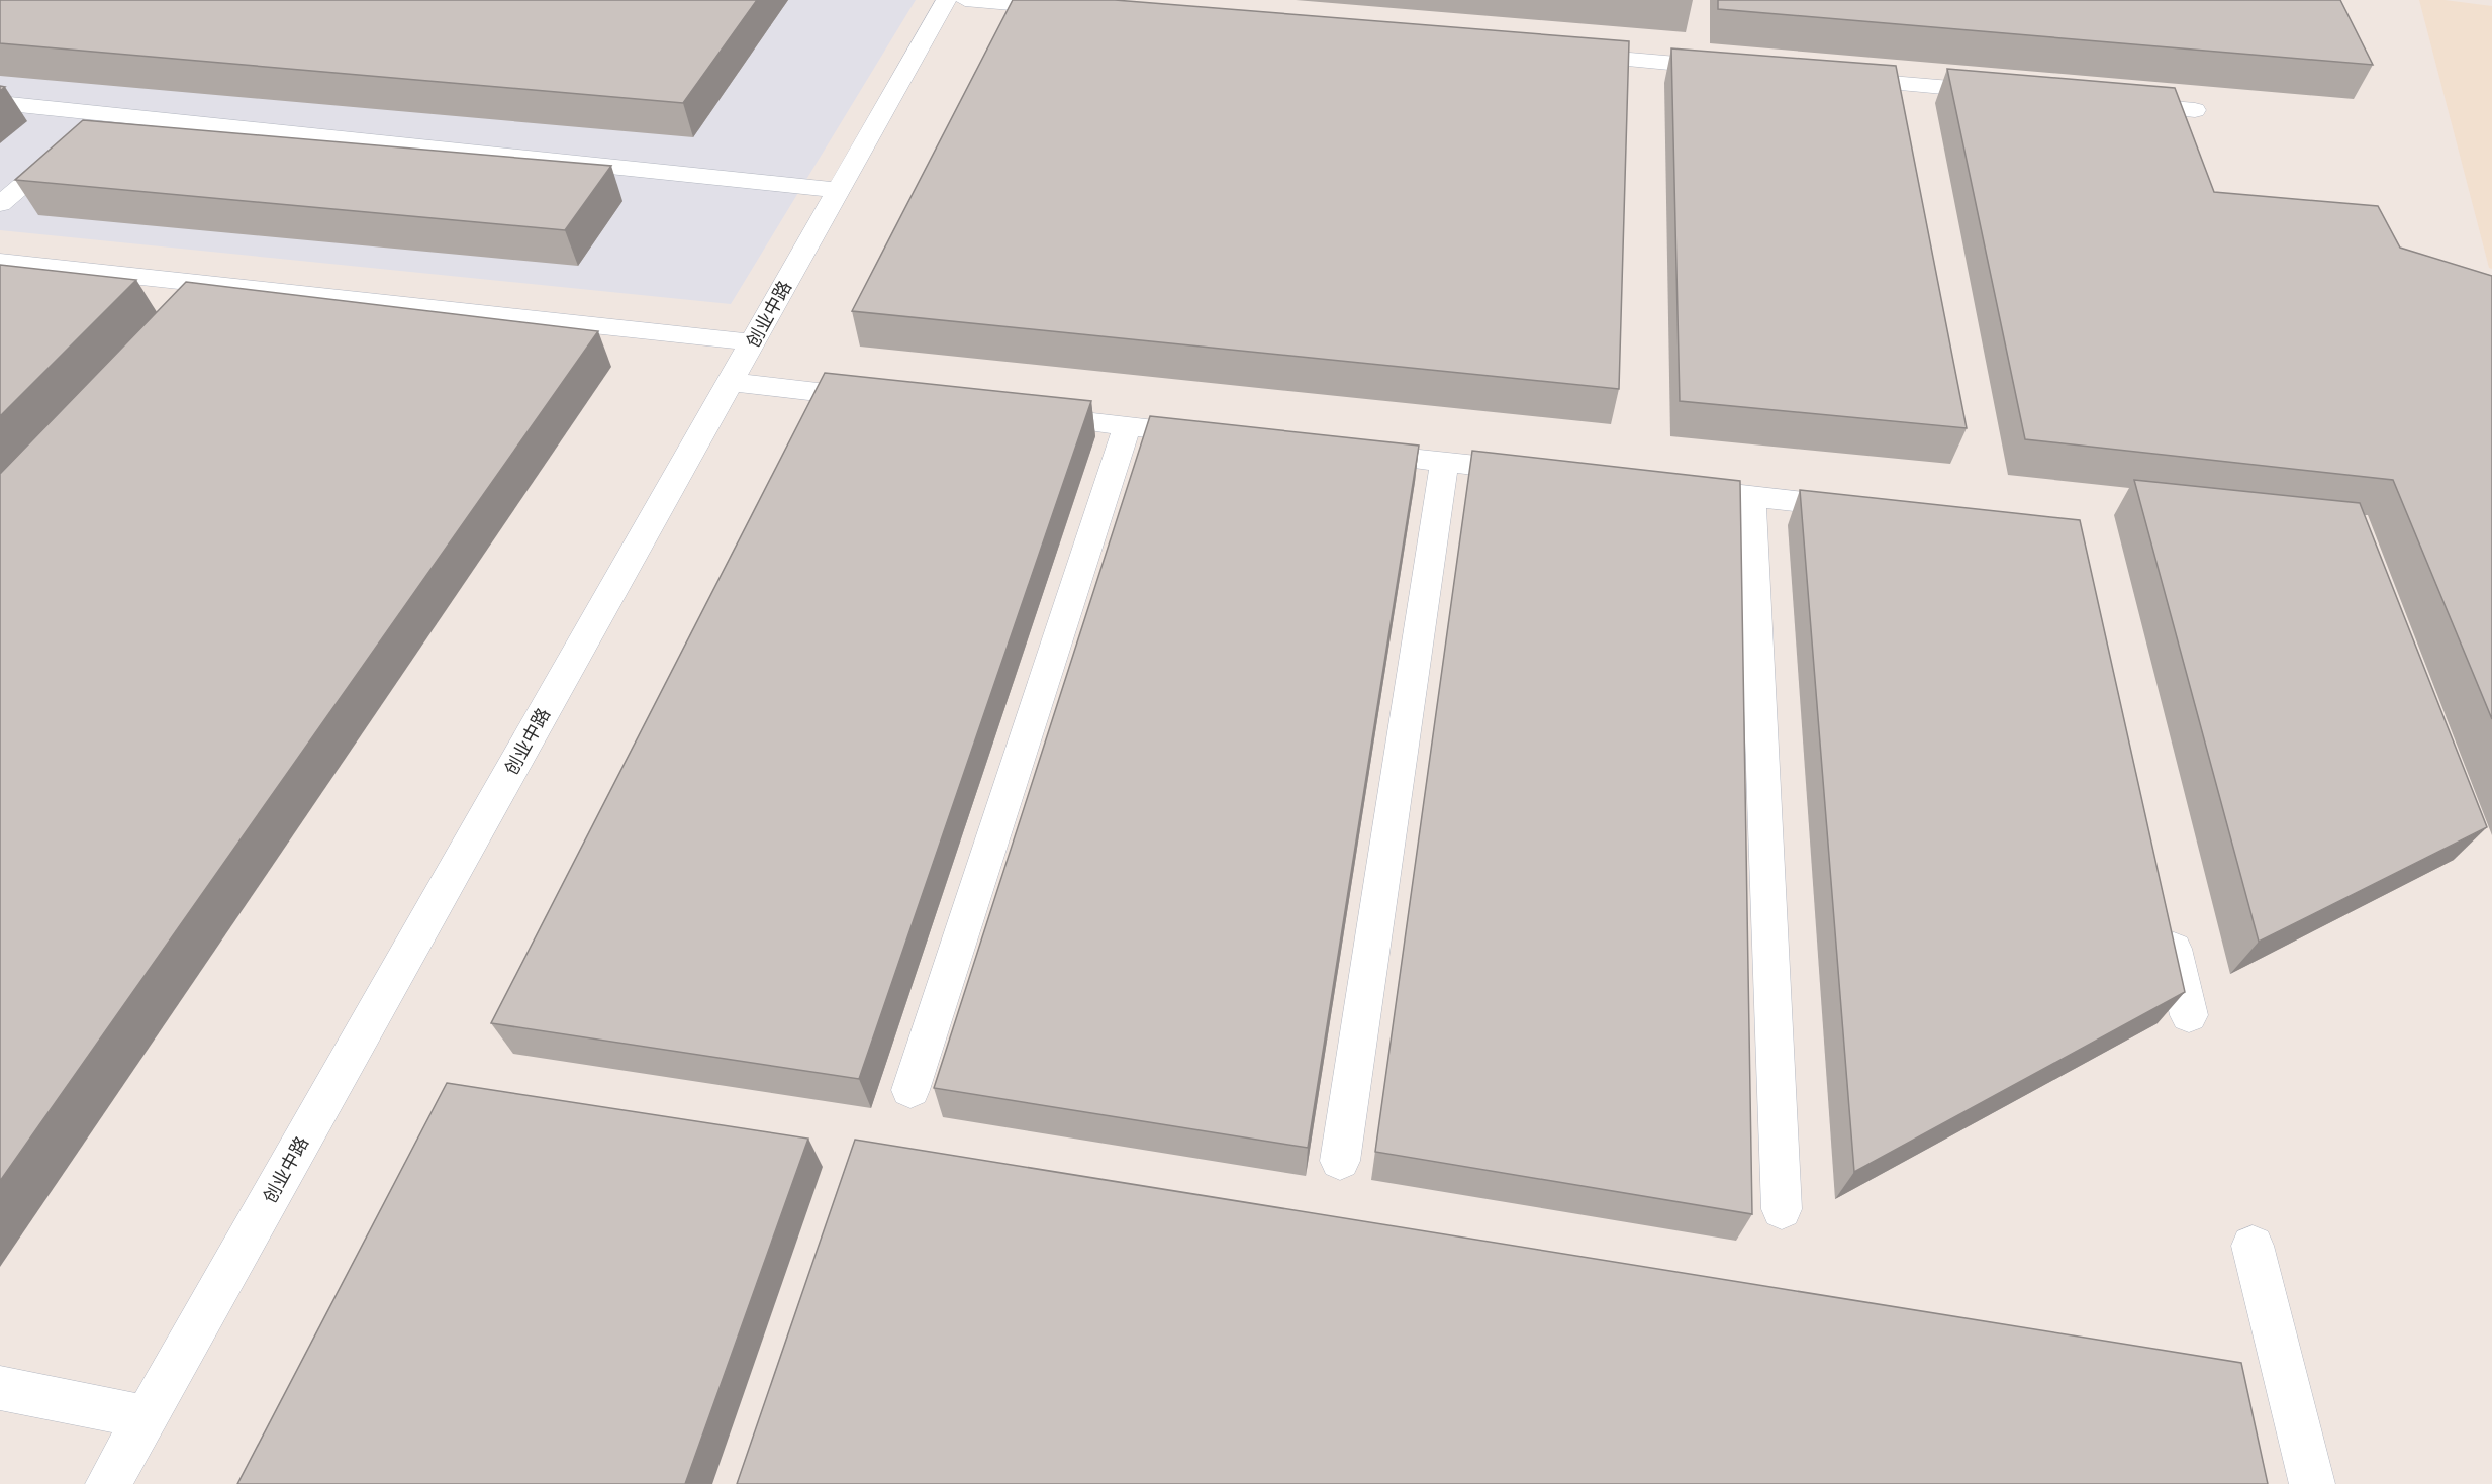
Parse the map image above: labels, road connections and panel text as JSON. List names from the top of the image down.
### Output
{
  "streets": {
    "street": ["创业中路"]
  }
}
